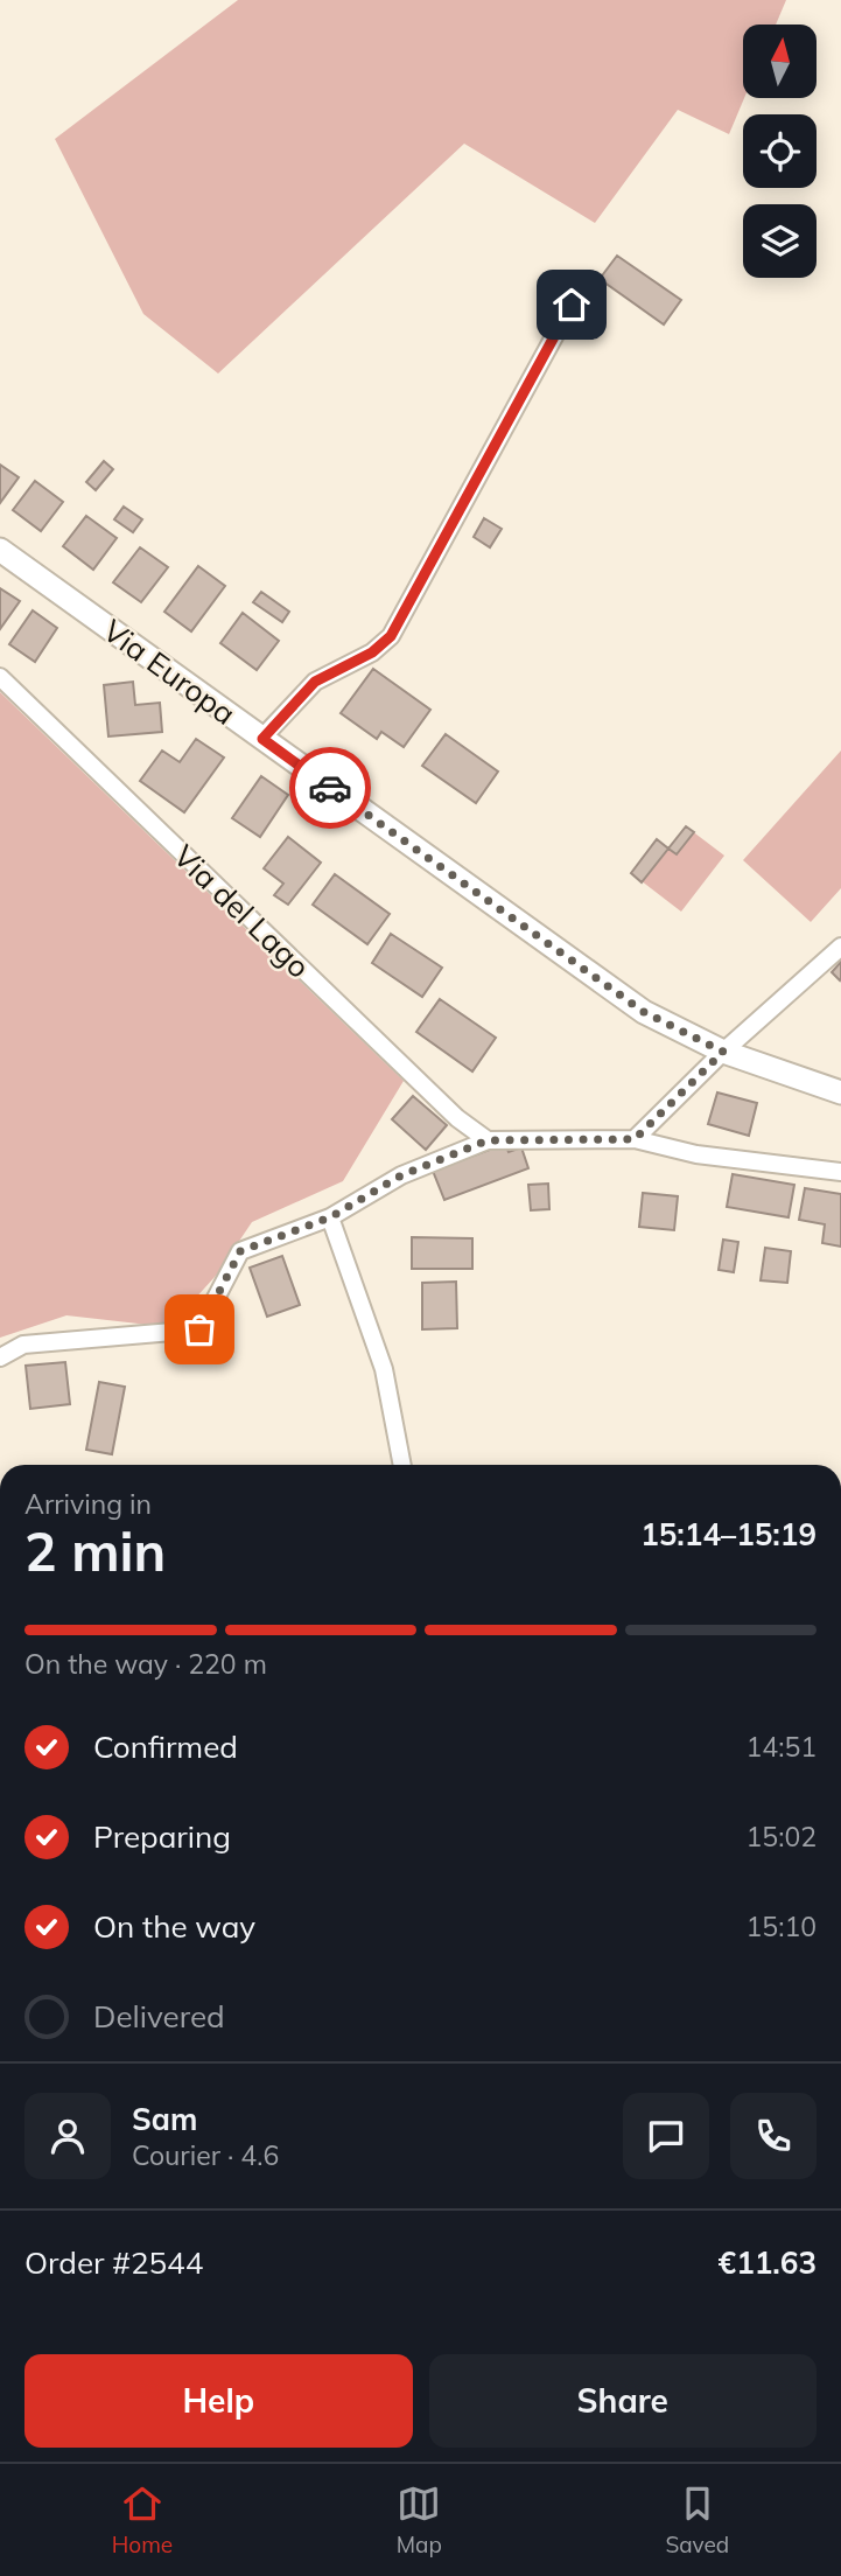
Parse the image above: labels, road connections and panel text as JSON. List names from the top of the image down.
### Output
{
  "streets": {
    "main road": ["Via Europa"],
    "street": ["Via del Lago"]
  },
  "north": "top",
  "page": {
    "heading": ["2 min", "Arriving in", "15:14–15:19"],
    "panel": [
      "Sam",
      "Courier · 4.6",
      "Order #2544",
      "€11.63"
    ],
    "bar": "On the way · 220 m",
    "list": [
      ["Confirmed", "14:51"],
      ["Preparing", "15:02"],
      ["On the way", "15:10"],
      "Delivered"
    ],
    "buttons": ["Help", "Share"],
    "tabs": ["Home", "Map", "Saved"]
  }
}
